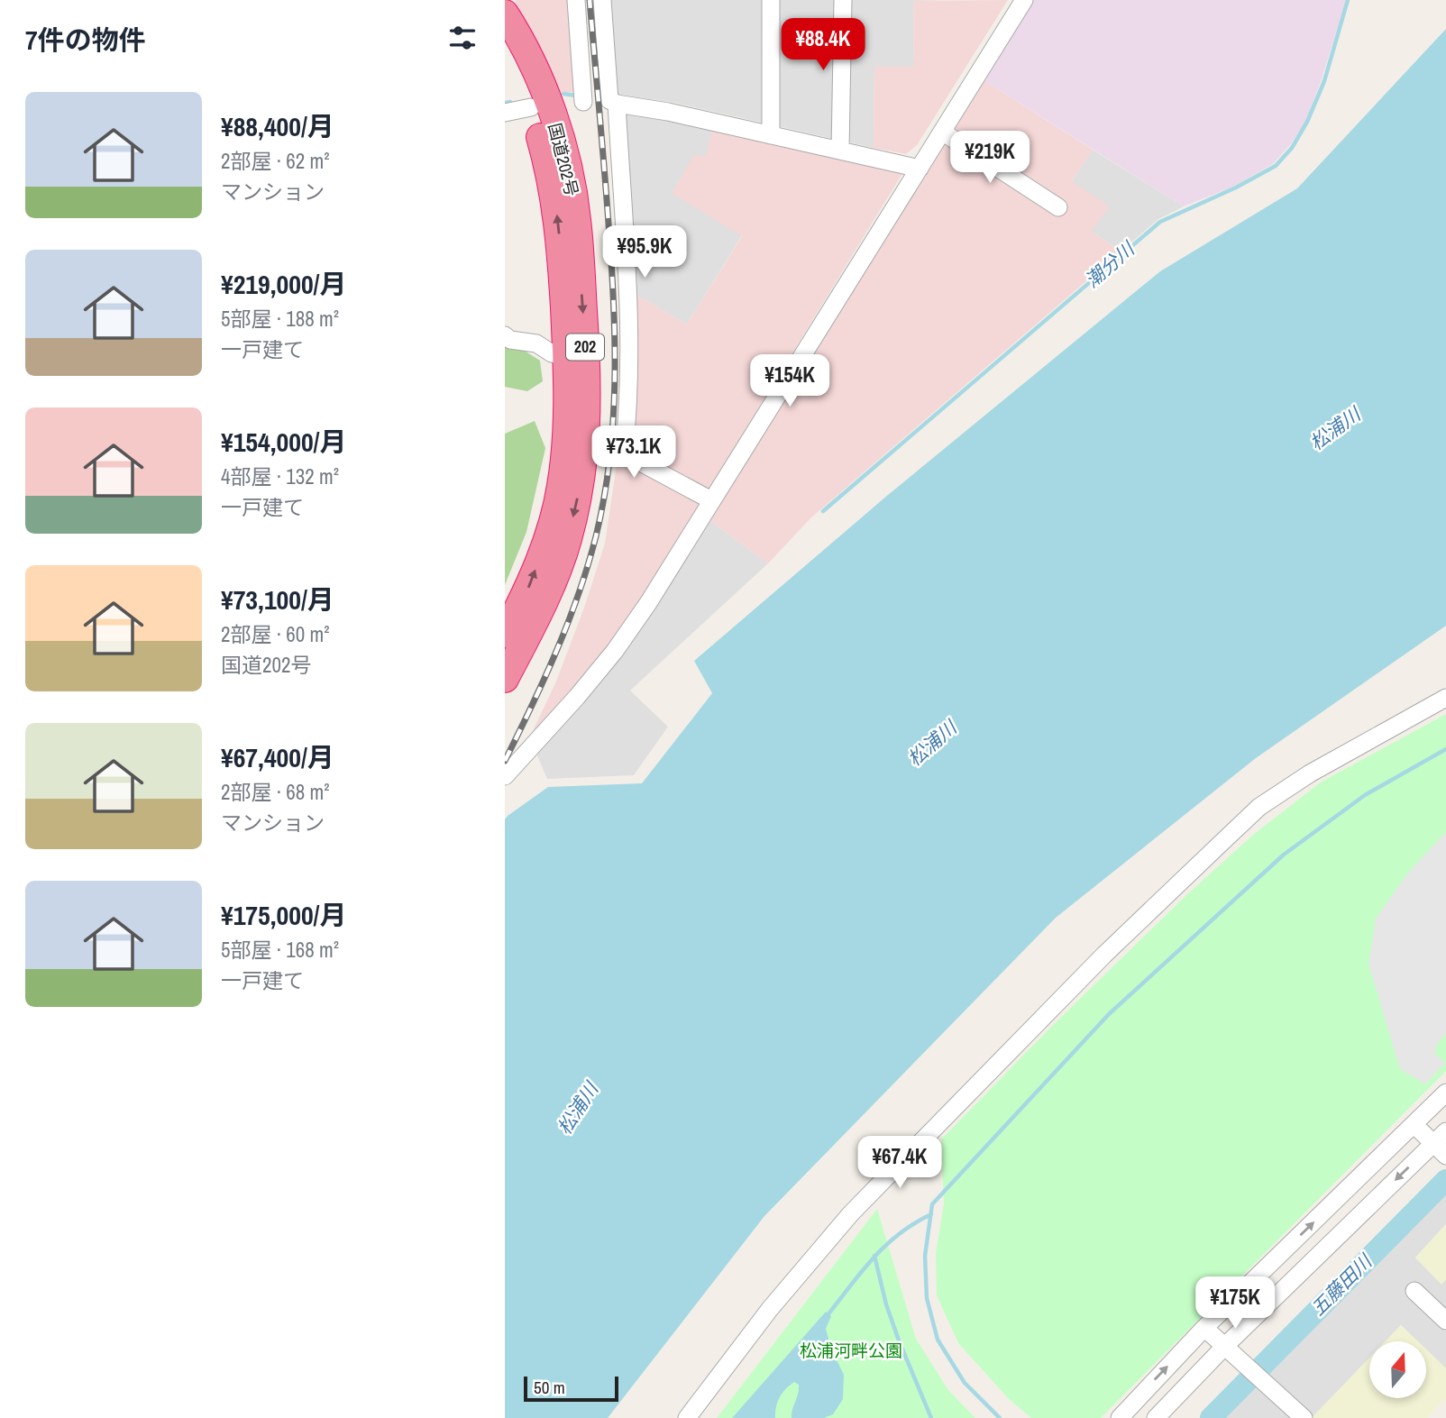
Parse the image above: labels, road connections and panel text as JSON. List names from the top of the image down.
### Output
{
  "streets": {
    "highway": ["国道202号", "202"]
  },
  "water": ["潮分川", "松浦川", "五藤田川"],
  "parks": ["松浦河畔公園"],
  "scale_bar": "50 m",
  "north": "top",
  "page": {
    "heading": "7件の物件",
    "price": [
      "¥88.4K",
      "¥219K",
      "¥95.9K",
      "¥154K",
      "¥73.1K",
      "¥67.4K",
      "¥175K"
    ],
    "list": [
      {
        "name": "¥88,400/月",
        "note": "2部屋 · 62 m² · マンション"
      },
      {
        "name": "¥219,000/月",
        "note": "5部屋 · 188 m² · 一戸建て"
      },
      {
        "name": "¥154,000/月",
        "note": "4部屋 · 132 m² · 一戸建て"
      },
      {
        "name": "¥73,100/月",
        "note": "2部屋 · 60 m² · 国道202号"
      },
      {
        "name": "¥67,400/月",
        "note": "2部屋 · 68 m² · マンション"
      },
      {
        "name": "¥175,000/月",
        "note": "5部屋 · 168 m² · 一戸建て"
      }
    ],
    "scale": "50 m"
  }
}
